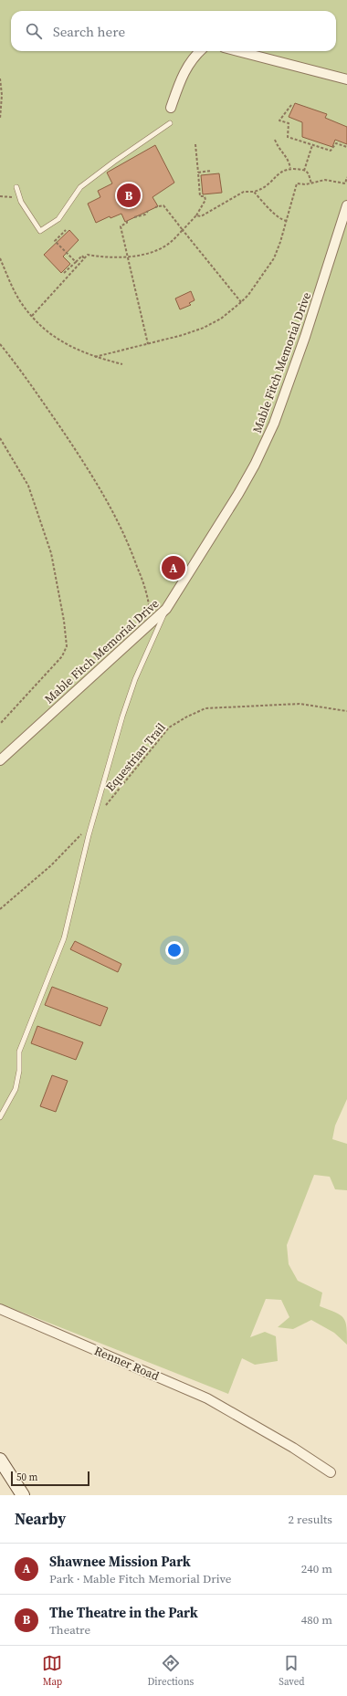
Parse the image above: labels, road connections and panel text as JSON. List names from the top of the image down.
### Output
{
  "streets": {
    "street": ["Mable Fitch Memorial Drive", "Renner Road"],
    "path": ["Equestrian Trail"]
  },
  "scale_bar": "50 m",
  "page": {
    "search": "Search here",
    "pins": ["B", "A"],
    "scale": "50 m",
    "heading": ["Nearby", "2 results"],
    "list": [
      {
        "mark": "A",
        "name": "Shawnee Mission Park",
        "note": "Park · Mable Fitch Memorial Drive",
        "value": "240 m"
      },
      {
        "mark": "B",
        "name": "The Theatre in the Park",
        "note": "Theatre",
        "value": "480 m"
      }
    ],
    "nav": ["Map", "Directions", "Saved"]
  }
}
